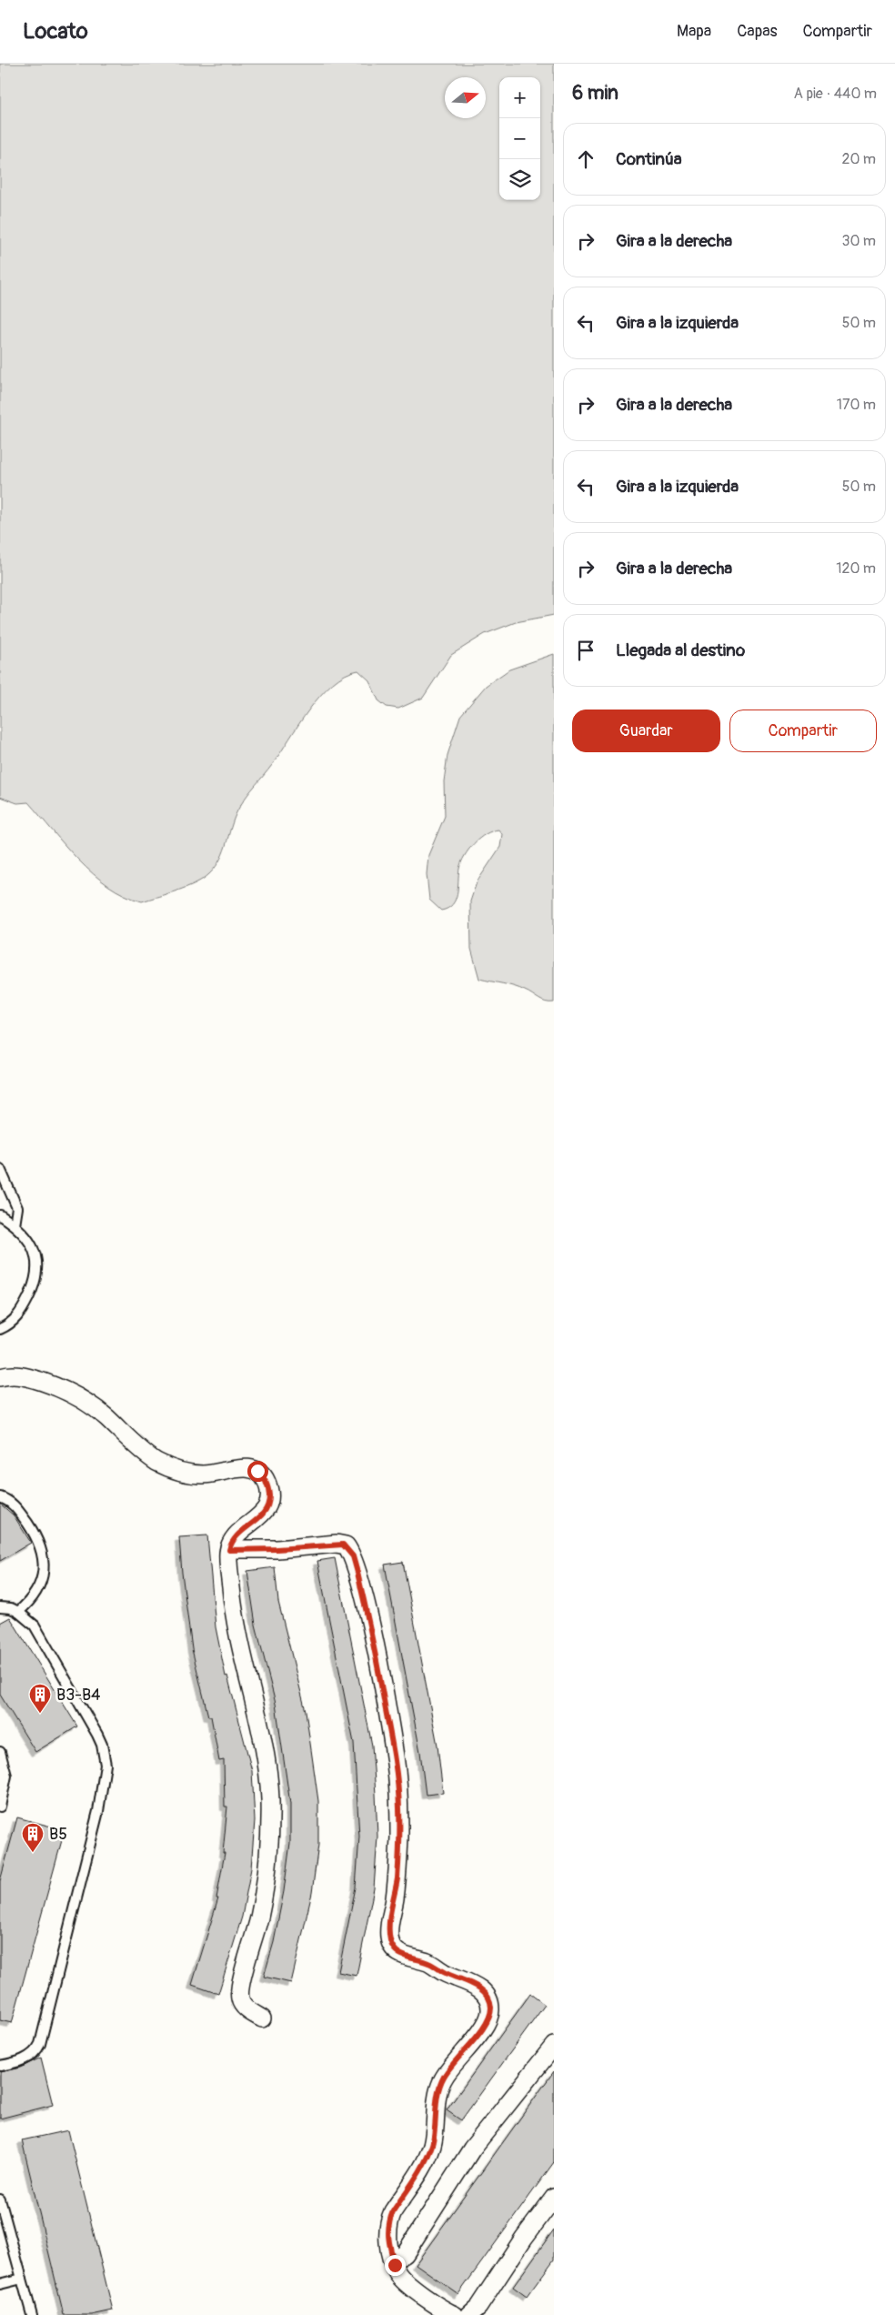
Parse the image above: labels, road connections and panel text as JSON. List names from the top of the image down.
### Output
{
  "places": {
    "building": ["B3-B4", "B5"]
  },
  "north": "right",
  "page": {
    "header": "Locato",
    "nav": ["Mapa", "Capas", "Compartir"],
    "heading": ["6 min", "A pie · 440 m"],
    "map_buttons": ["+", "−"],
    "list": [
      ["Continúa", "20 m"],
      ["Gira a la derecha", "30 m"],
      ["Gira a la izquierda", "50 m"],
      ["Gira a la derecha", "170 m"],
      ["Gira a la izquierda", "50 m"],
      ["Gira a la derecha", "120 m"],
      "Llegada al destino"
    ],
    "buttons": ["Guardar", "Compartir"]
  }
}
